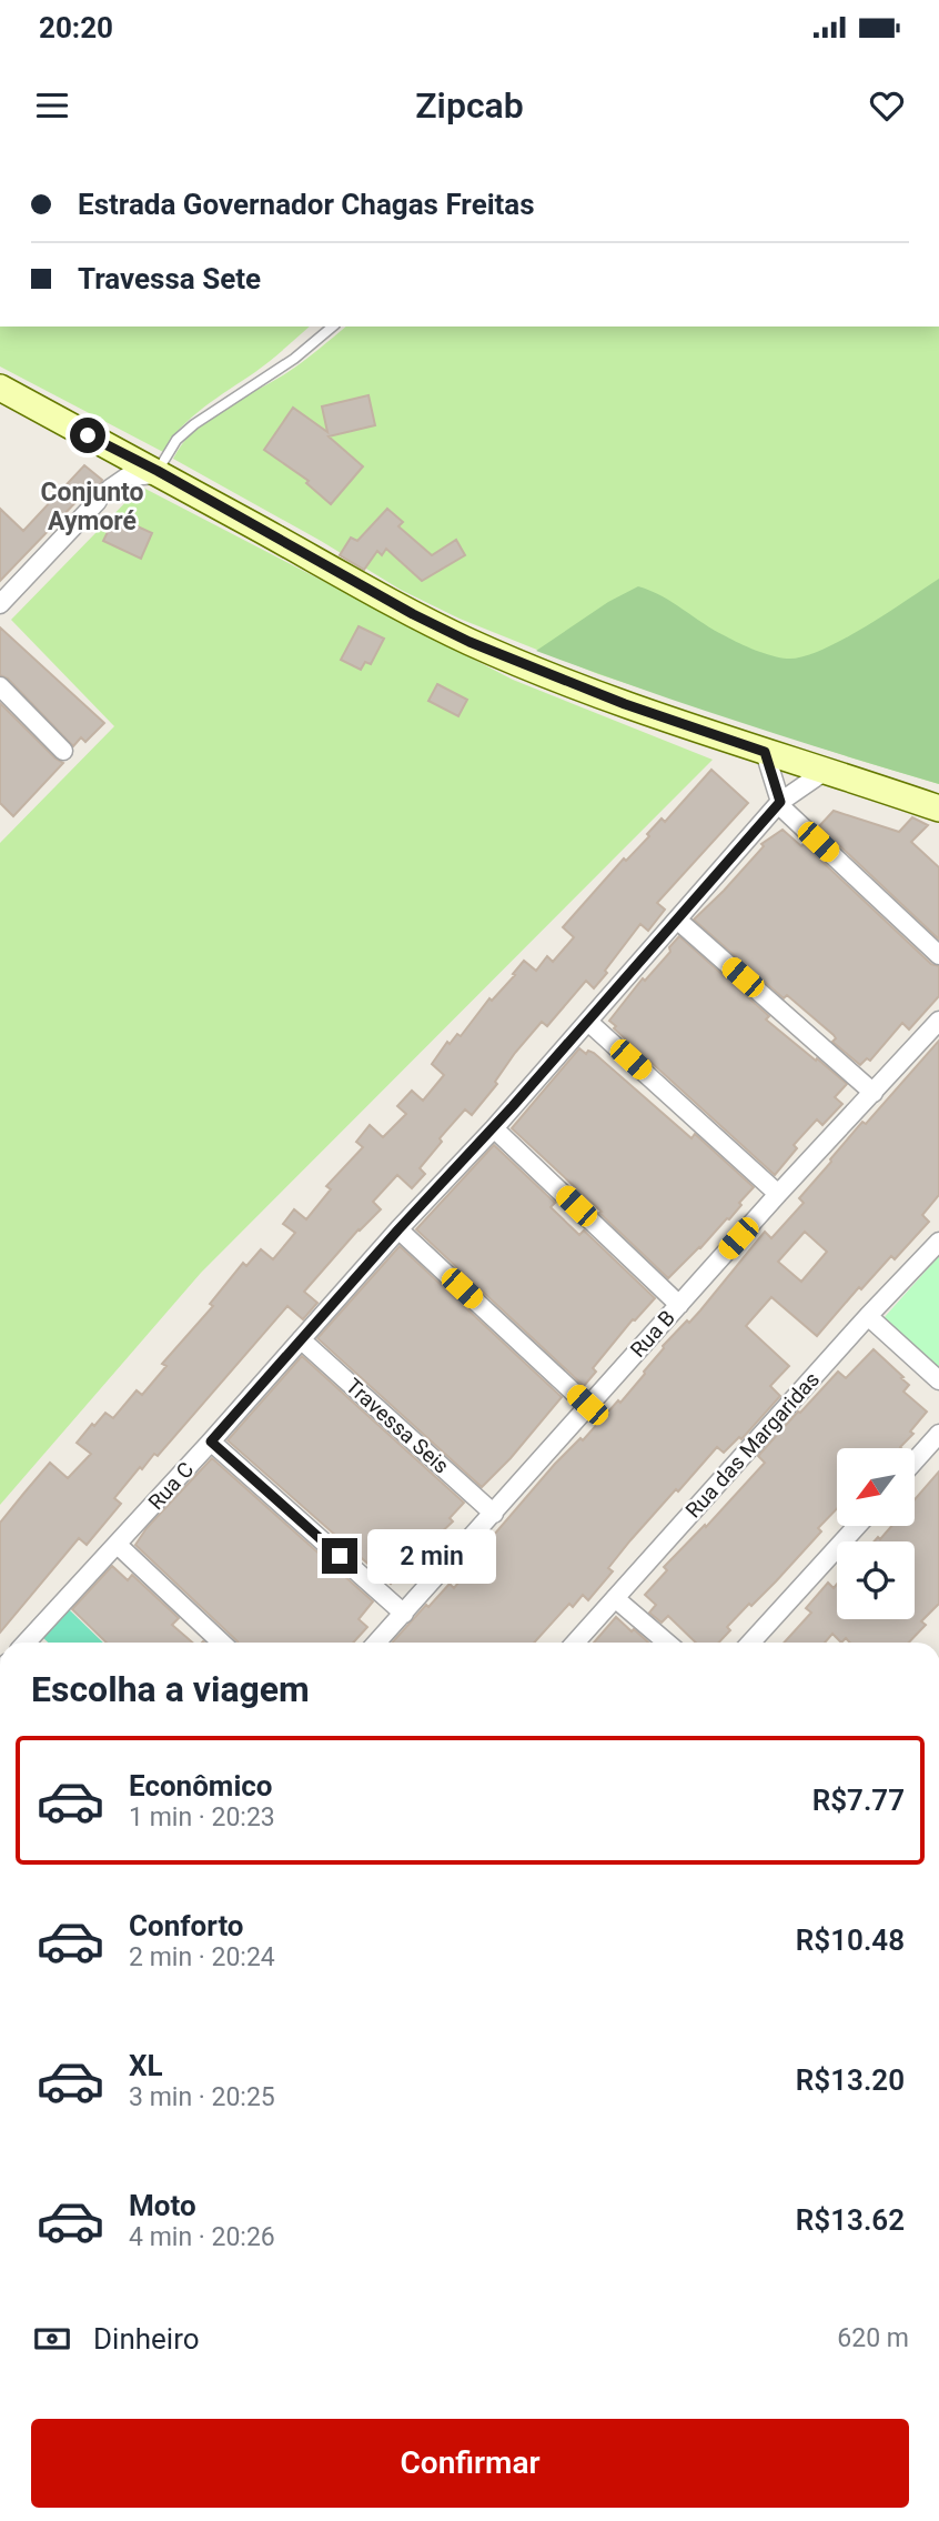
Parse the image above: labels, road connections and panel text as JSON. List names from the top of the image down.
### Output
{
  "streets": {
    "street": [
      "Rua B",
      "Travessa Seis",
      "Rua das Margaridas",
      "Rua C"
    ]
  },
  "crossings": [
    ["Rua B", "Travessa Seis"],
    ["Travessa Seis", "Rua C"]
  ],
  "districts": ["Conjunto Aymoré"],
  "north": "bottom left",
  "page": {
    "status": "20:20",
    "header": "Zipcab",
    "banner": ["Estrada Governador Chagas Freitas", "Travessa Sete"],
    "bubble": "2 min",
    "heading": "Escolha a viagem",
    "list": [
      {
        "name": "Econômico",
        "note": "1 min · 20:23",
        "value": "R$7.77"
      },
      {
        "name": "Conforto",
        "note": "2 min · 20:24",
        "value": "R$10.48"
      },
      {
        "name": "XL",
        "note": "3 min · 20:25",
        "value": "R$13.20"
      },
      {
        "name": "Moto",
        "note": "4 min · 20:26",
        "value": "R$13.62"
      }
    ],
    "pay": ["Dinheiro", "620 m"],
    "buttons": "Confirmar"
  }
}
